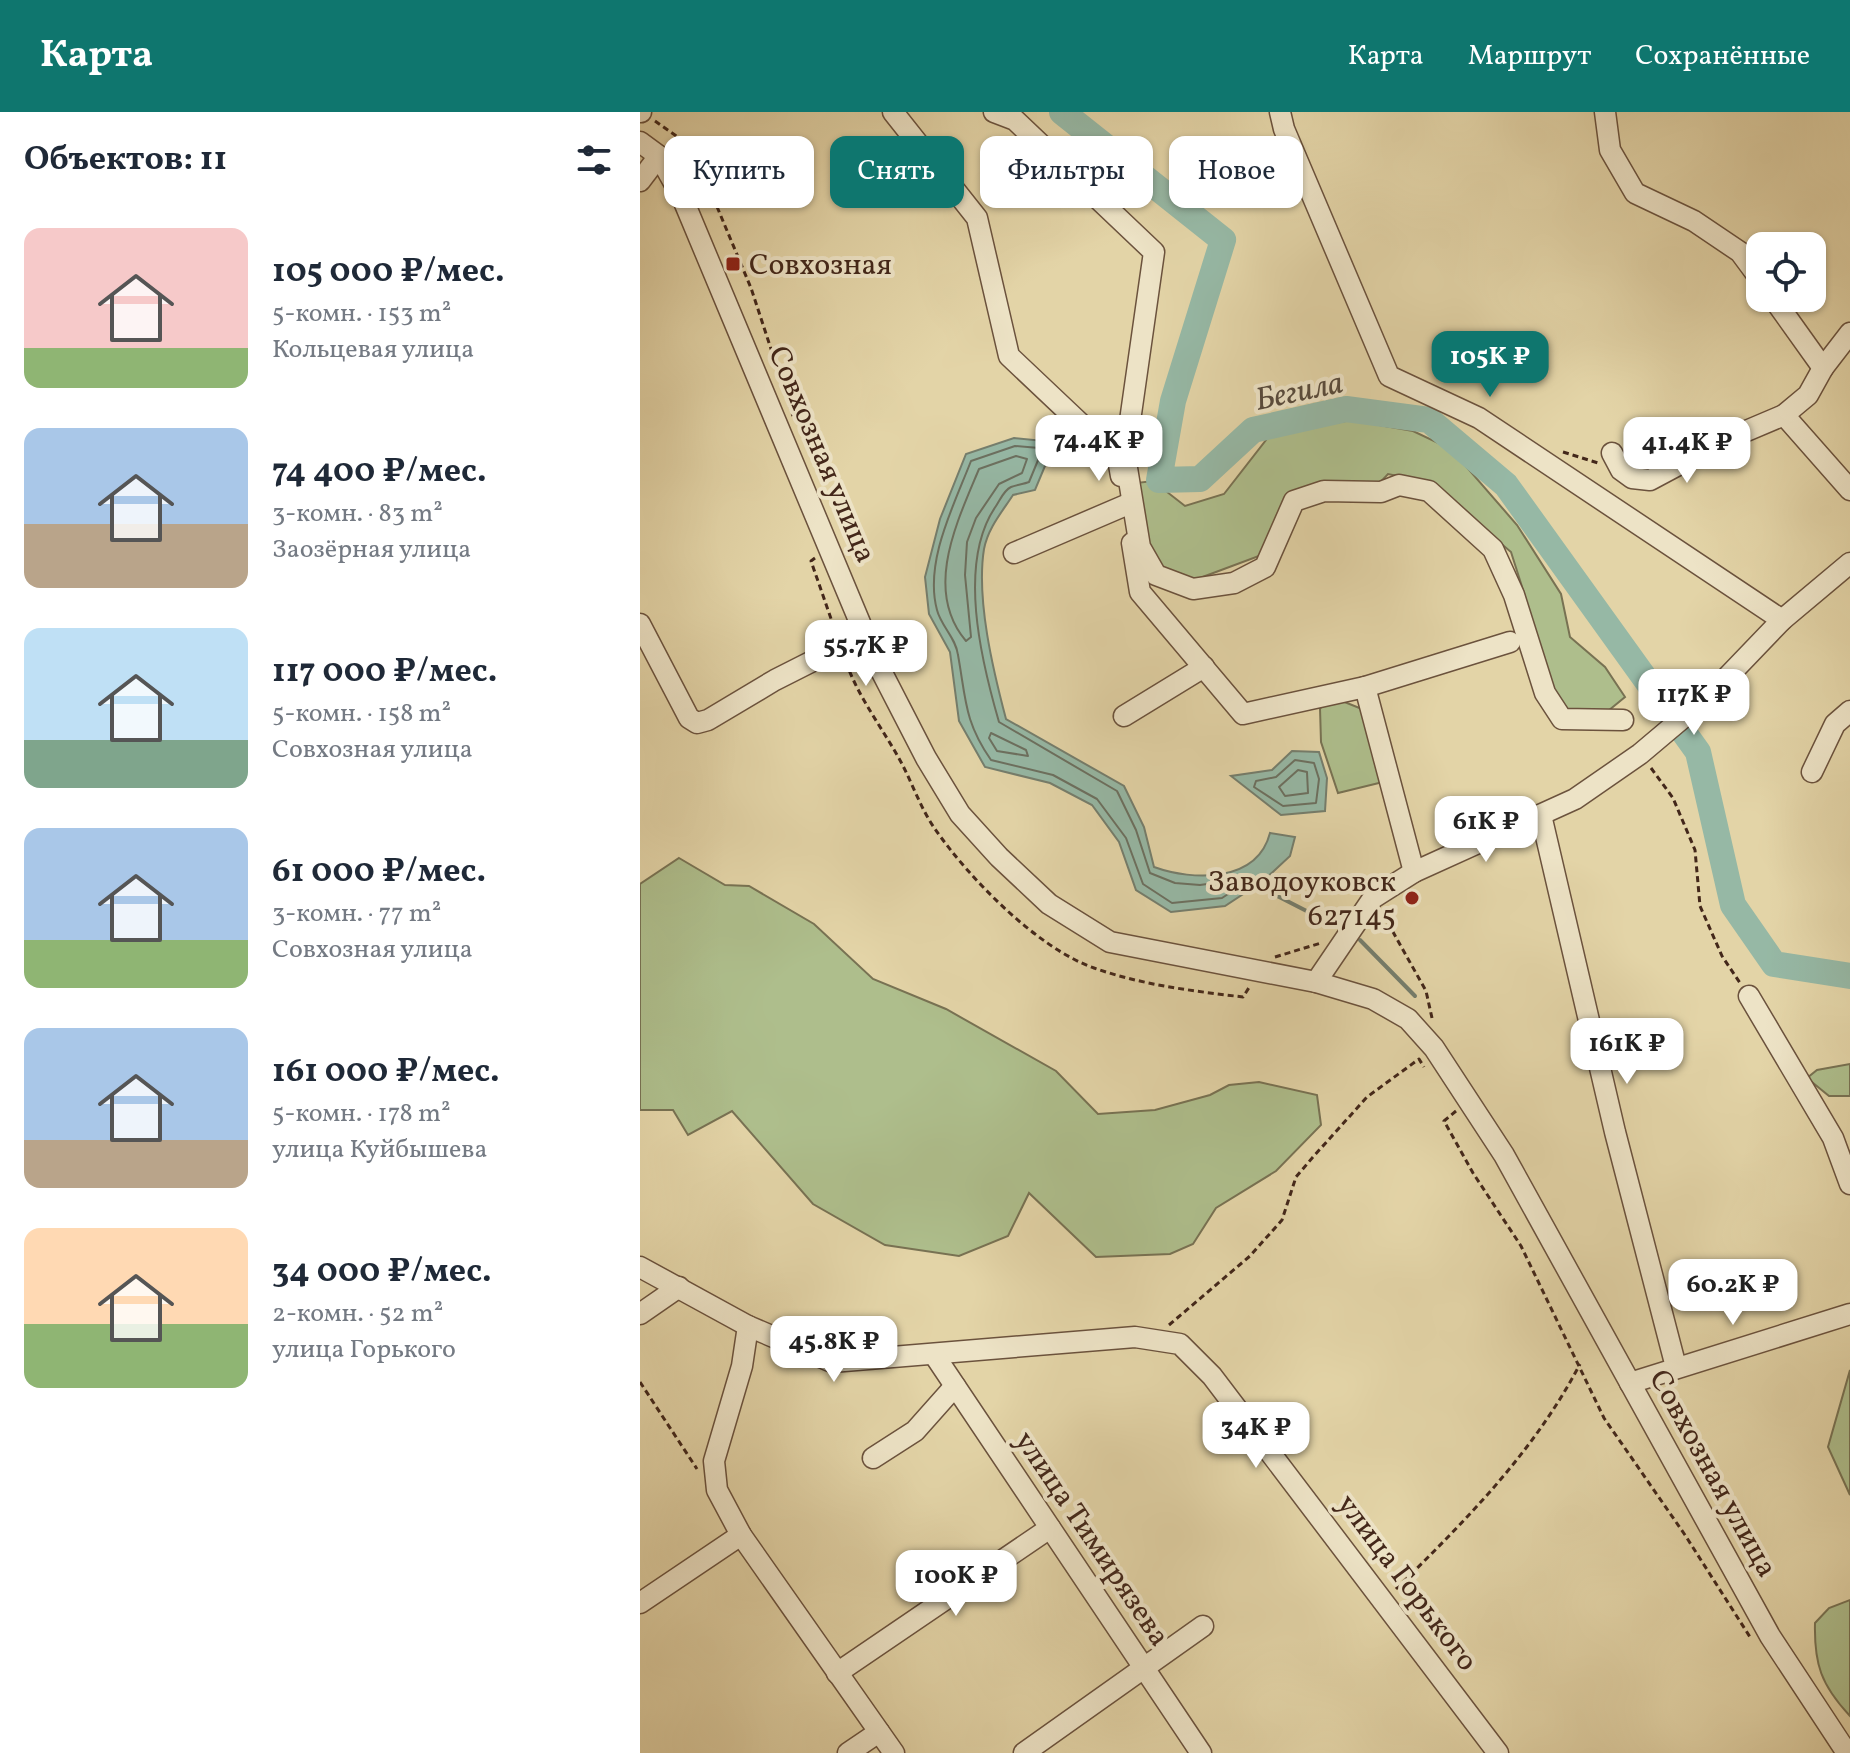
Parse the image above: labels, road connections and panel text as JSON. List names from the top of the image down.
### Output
{
  "streets": {
    "street": ["Совхозная улица", "улица Тимирязева", "улица Горького"]
  },
  "crossings": [
    ["улица Тимирязева", "улица Горького"]
  ],
  "water": ["Бегила"],
  "places": {
    "transit": ["Совхозная"],
    "other": ["Заводоуковск 627145"]
  },
  "page": {
    "header": "Карта",
    "nav": ["Карта", "Маршрут", "Сохранённые"],
    "heading": "Объектов: 11",
    "chip": [
      "Купить",
      "Снять",
      "Фильтры",
      "Новое"
    ],
    "list": [
      {
        "name": "105 000 ₽/мес.",
        "note": "5-комн. · 153 m² · Кольцевая улица"
      },
      {
        "name": "74 400 ₽/мес.",
        "note": "3-комн. · 83 m² · Заозёрная улица"
      },
      {
        "name": "117 000 ₽/мес.",
        "note": "5-комн. · 158 m² · Совхозная улица"
      },
      {
        "name": "61 000 ₽/мес.",
        "note": "3-комн. · 77 m² · Совхозная улица"
      },
      {
        "name": "161 000 ₽/мес.",
        "note": "5-комн. · 178 m² · улица Куйбышева"
      },
      {
        "name": "34 000 ₽/мес.",
        "note": "2-комн. · 52 m² · улица Горького"
      }
    ],
    "price": [
      "105K ₽",
      "74.4K ₽",
      "41.4K ₽",
      "55.7K ₽",
      "117K ₽",
      "61K ₽",
      "161K ₽",
      "60.2K ₽",
      "45.8K ₽",
      "34K ₽",
      "100K ₽"
    ]
  }
}
